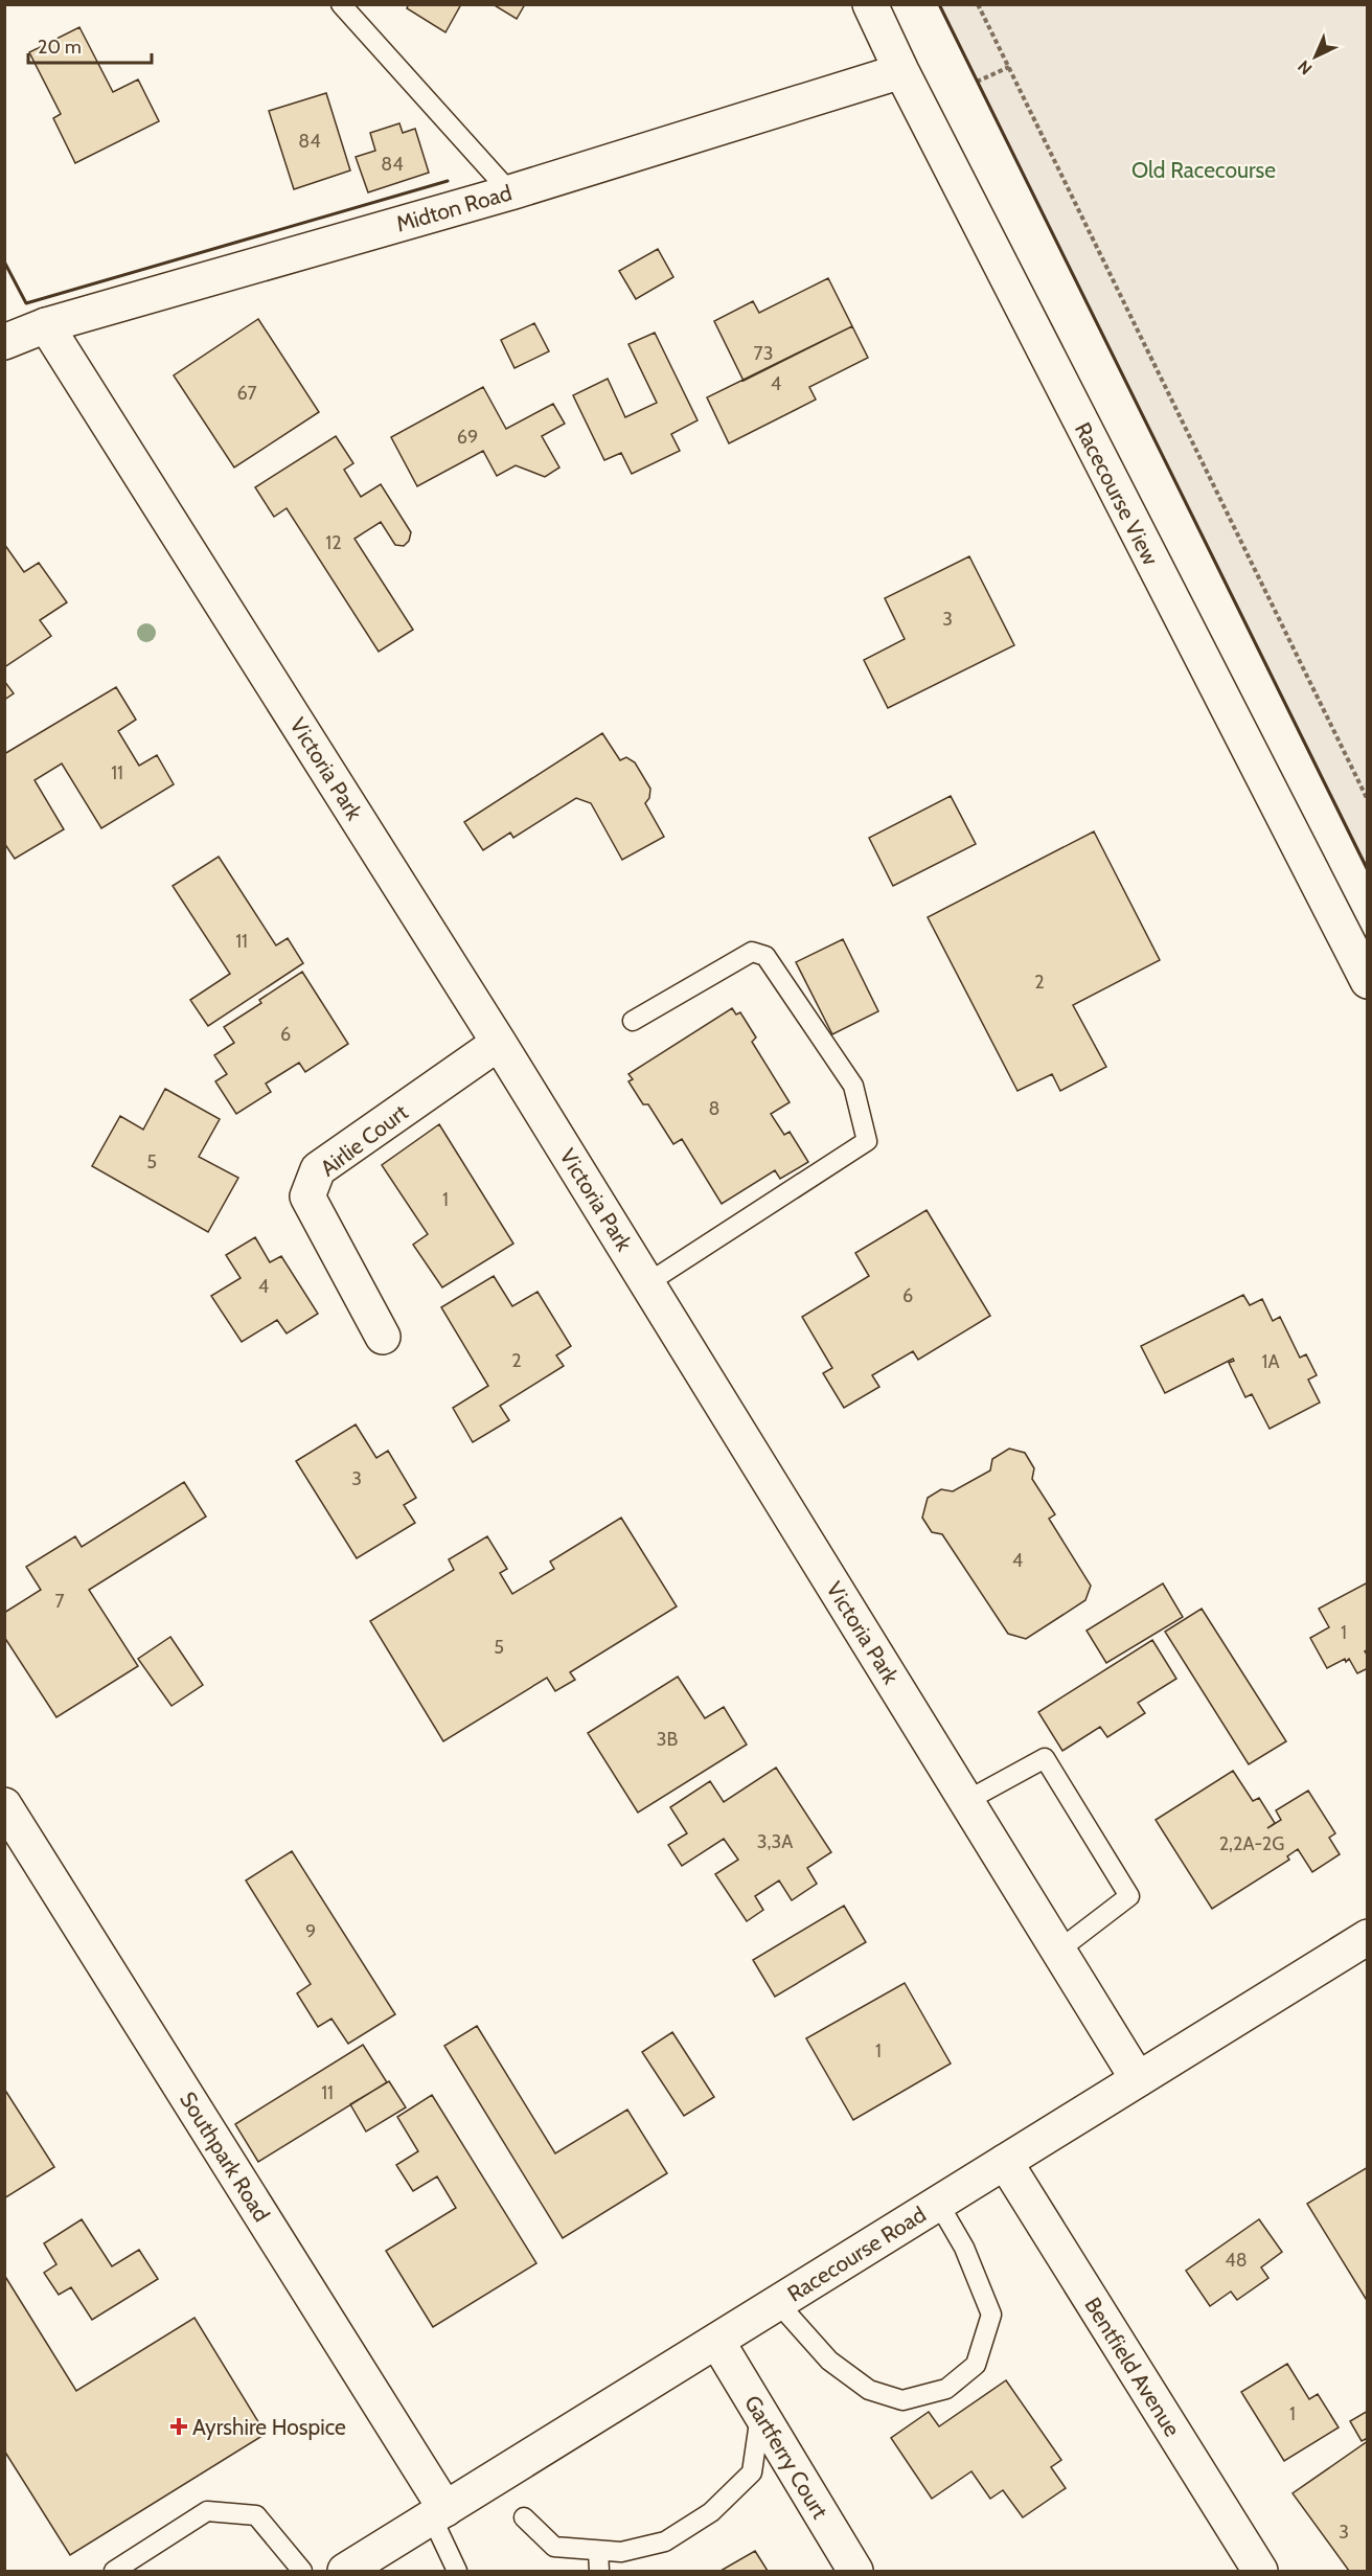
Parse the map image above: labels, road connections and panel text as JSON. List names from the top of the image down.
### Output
{
  "streets": {
    "street": [
      "Midton Road",
      "Racecourse View",
      "Victoria Park",
      "Airlie Court",
      "Southpark Road",
      "Racecourse Road",
      "Bentfield Avenue",
      "Gartferry Court"
    ]
  },
  "crossings": [
    ["Midton Road", "Racecourse View"],
    ["Midton Road", "Victoria Park"],
    ["Victoria Park", "Airlie Court"],
    ["Victoria Park", "Racecourse Road"],
    ["Southpark Road", "Racecourse Road"],
    ["Racecourse Road", "Bentfield Avenue"],
    ["Racecourse Road", "Gartferry Court"]
  ],
  "parks": ["Old Racecourse"],
  "places": {
    "health": ["Ayrshire Hospice"]
  },
  "house_numbers": [
    "84",
    "84",
    "73",
    "4",
    "67",
    "69",
    "12",
    "3",
    "11",
    "11",
    "2",
    "6",
    "8",
    "5",
    "1",
    "4",
    "6",
    "2",
    "1A",
    "3",
    "4",
    "7",
    "1",
    "5",
    "3B",
    "3,3A",
    "2,2A-2G",
    "9",
    "1",
    "11",
    "48",
    "1",
    "3"
  ],
  "scale_bar": "20 m",
  "north": "bottom left"
}
